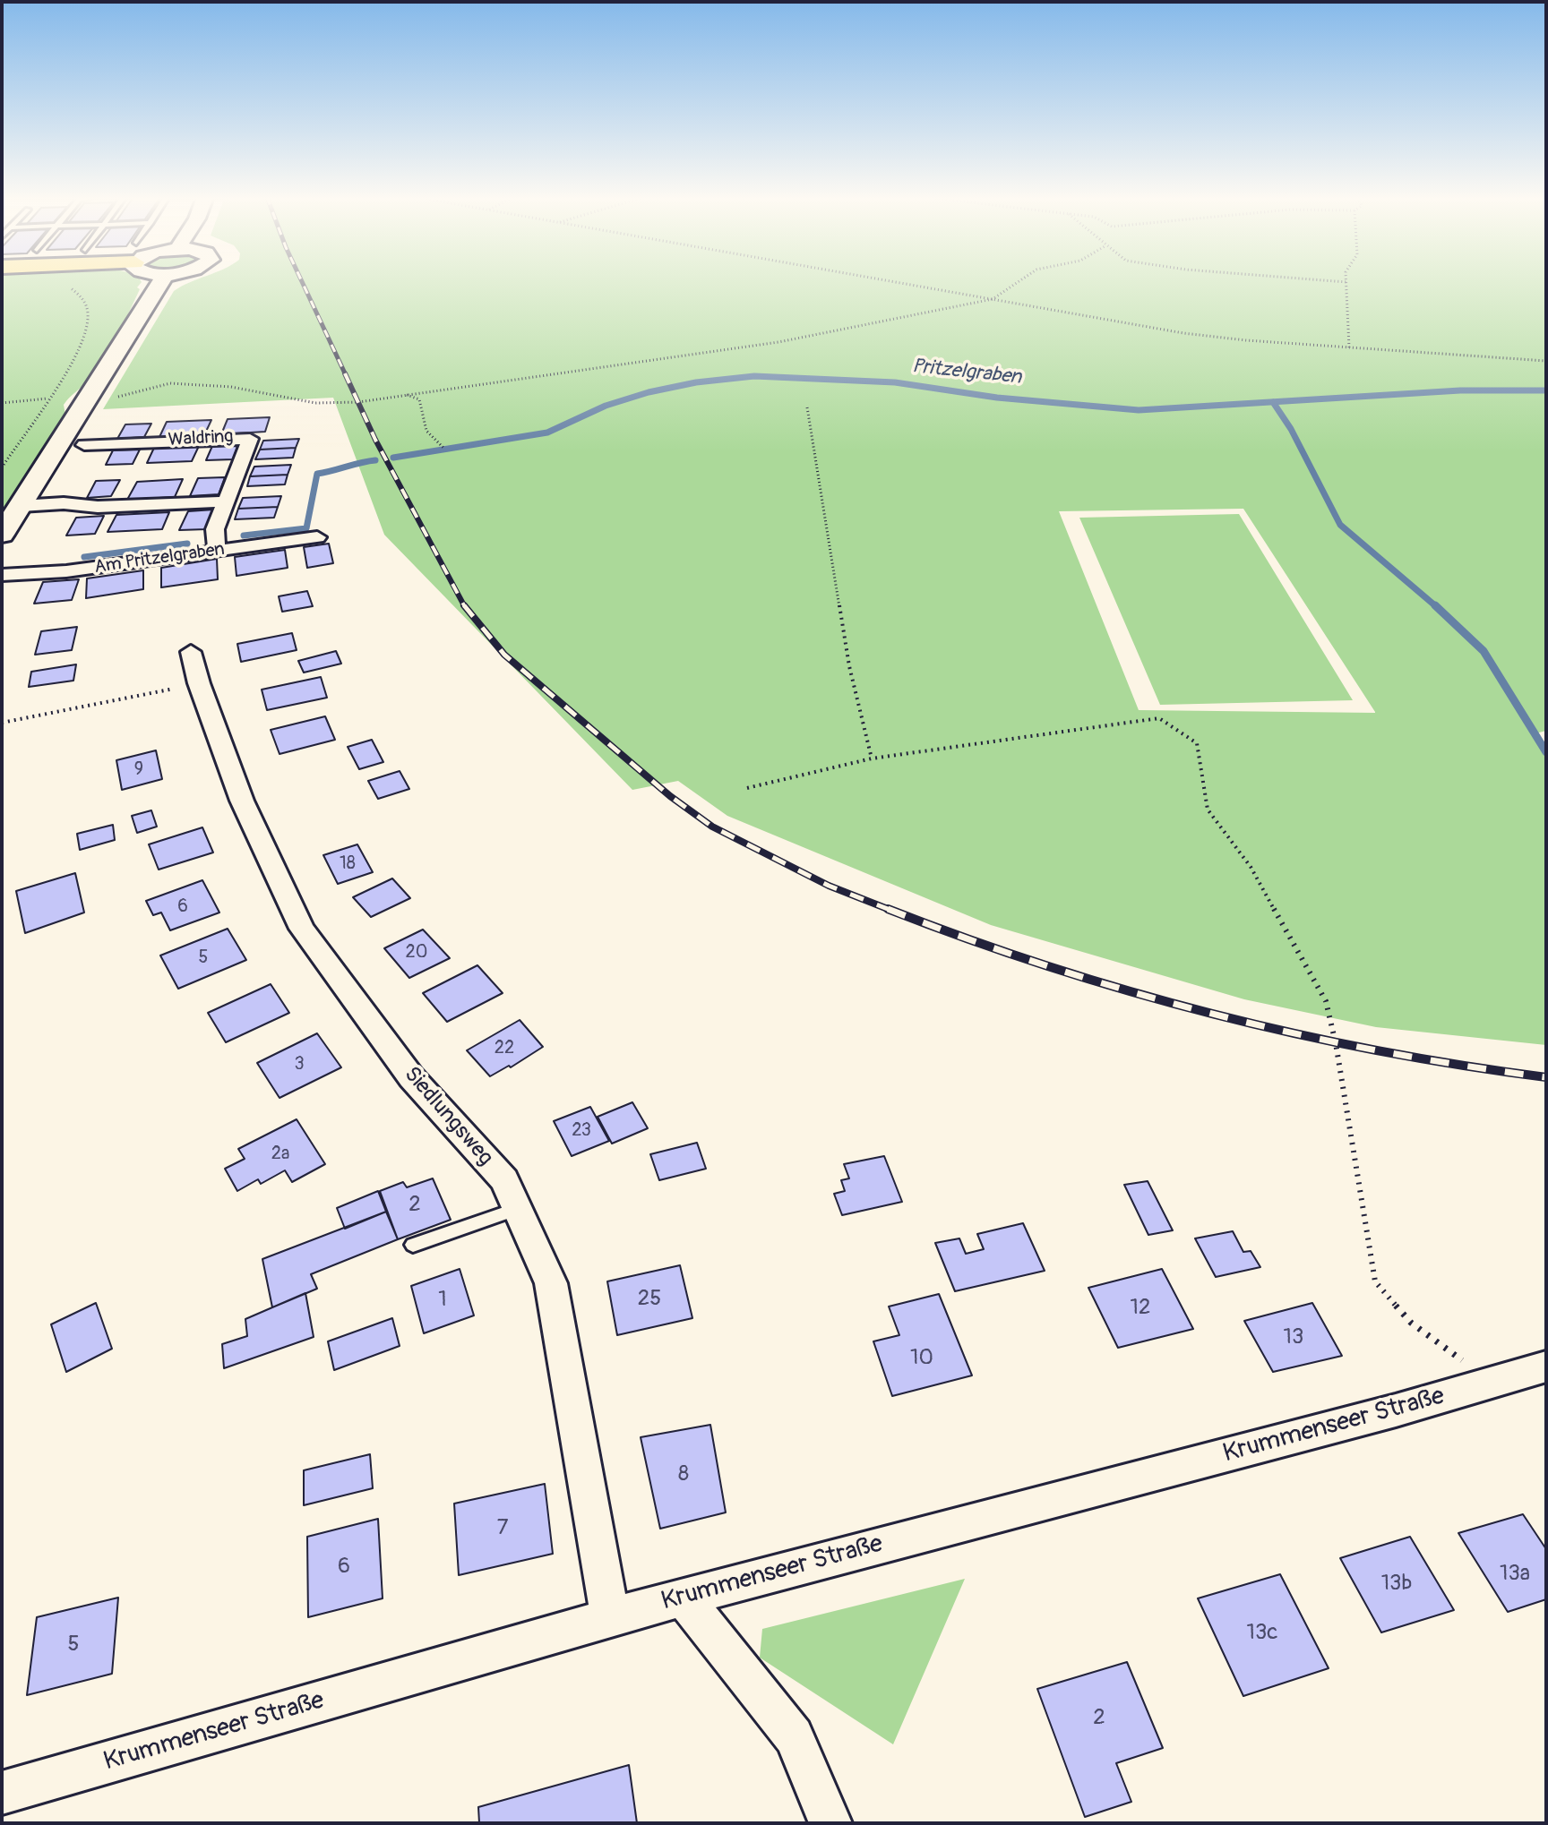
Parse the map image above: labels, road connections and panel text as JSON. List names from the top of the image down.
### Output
{
  "streets": {
    "street": [
      "Waldring",
      "Am Pritzelgraben",
      "Siedlungsweg",
      "Krummenseer Straße"
    ]
  },
  "crossings": [
    ["Waldring", "Am Pritzelgraben"],
    ["Siedlungsweg", "Krummenseer Straße"]
  ],
  "water": ["Pritzelgraben"],
  "house_numbers": [
    "9",
    "18",
    "6",
    "20",
    "5",
    "22",
    "3",
    "23",
    "2a",
    "2",
    "25",
    "1",
    "12",
    "13",
    "10",
    "8",
    "7",
    "6",
    "13a",
    "13b",
    "13c",
    "5",
    "2"
  ]
}
